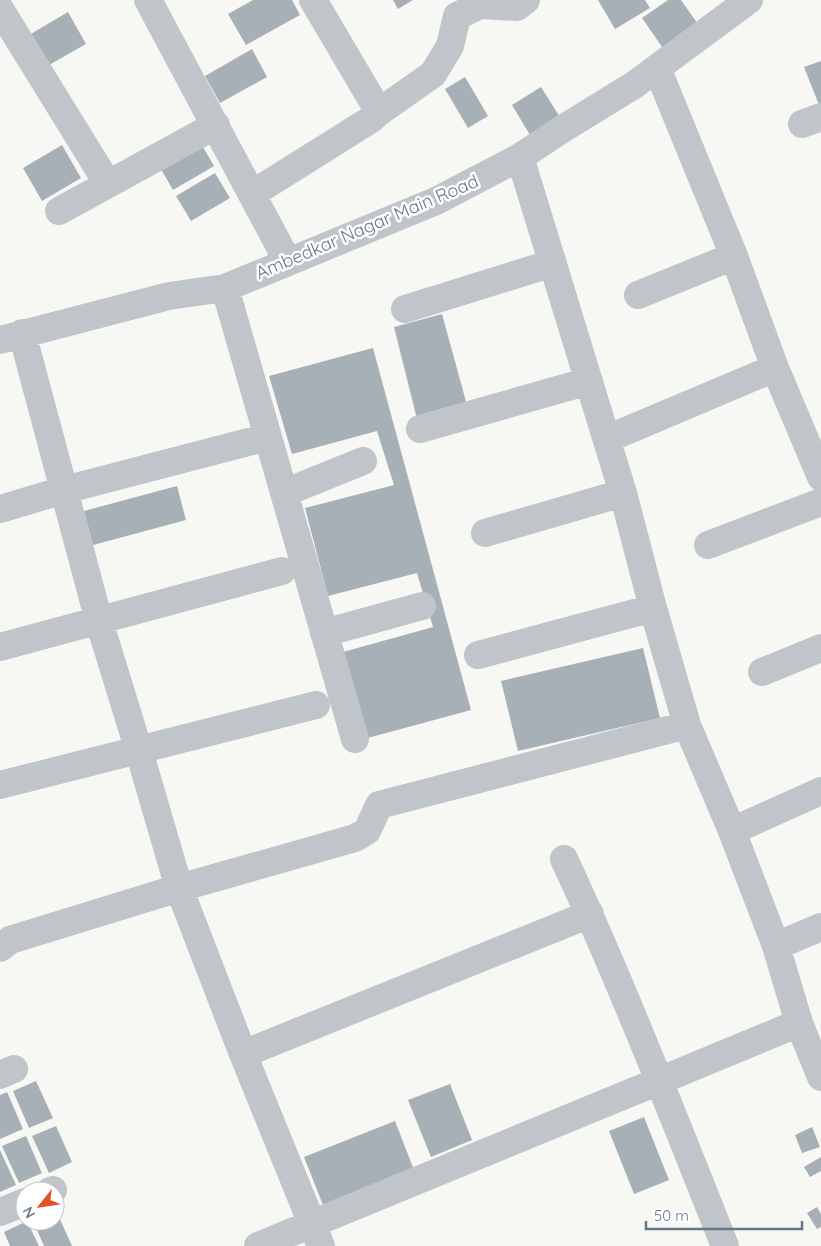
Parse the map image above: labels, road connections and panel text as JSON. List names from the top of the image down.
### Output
{
  "streets": {
    "street": ["Ambedkar Nagar Main Road"]
  },
  "scale_bar": "50 m",
  "north": "bottom left"
}
